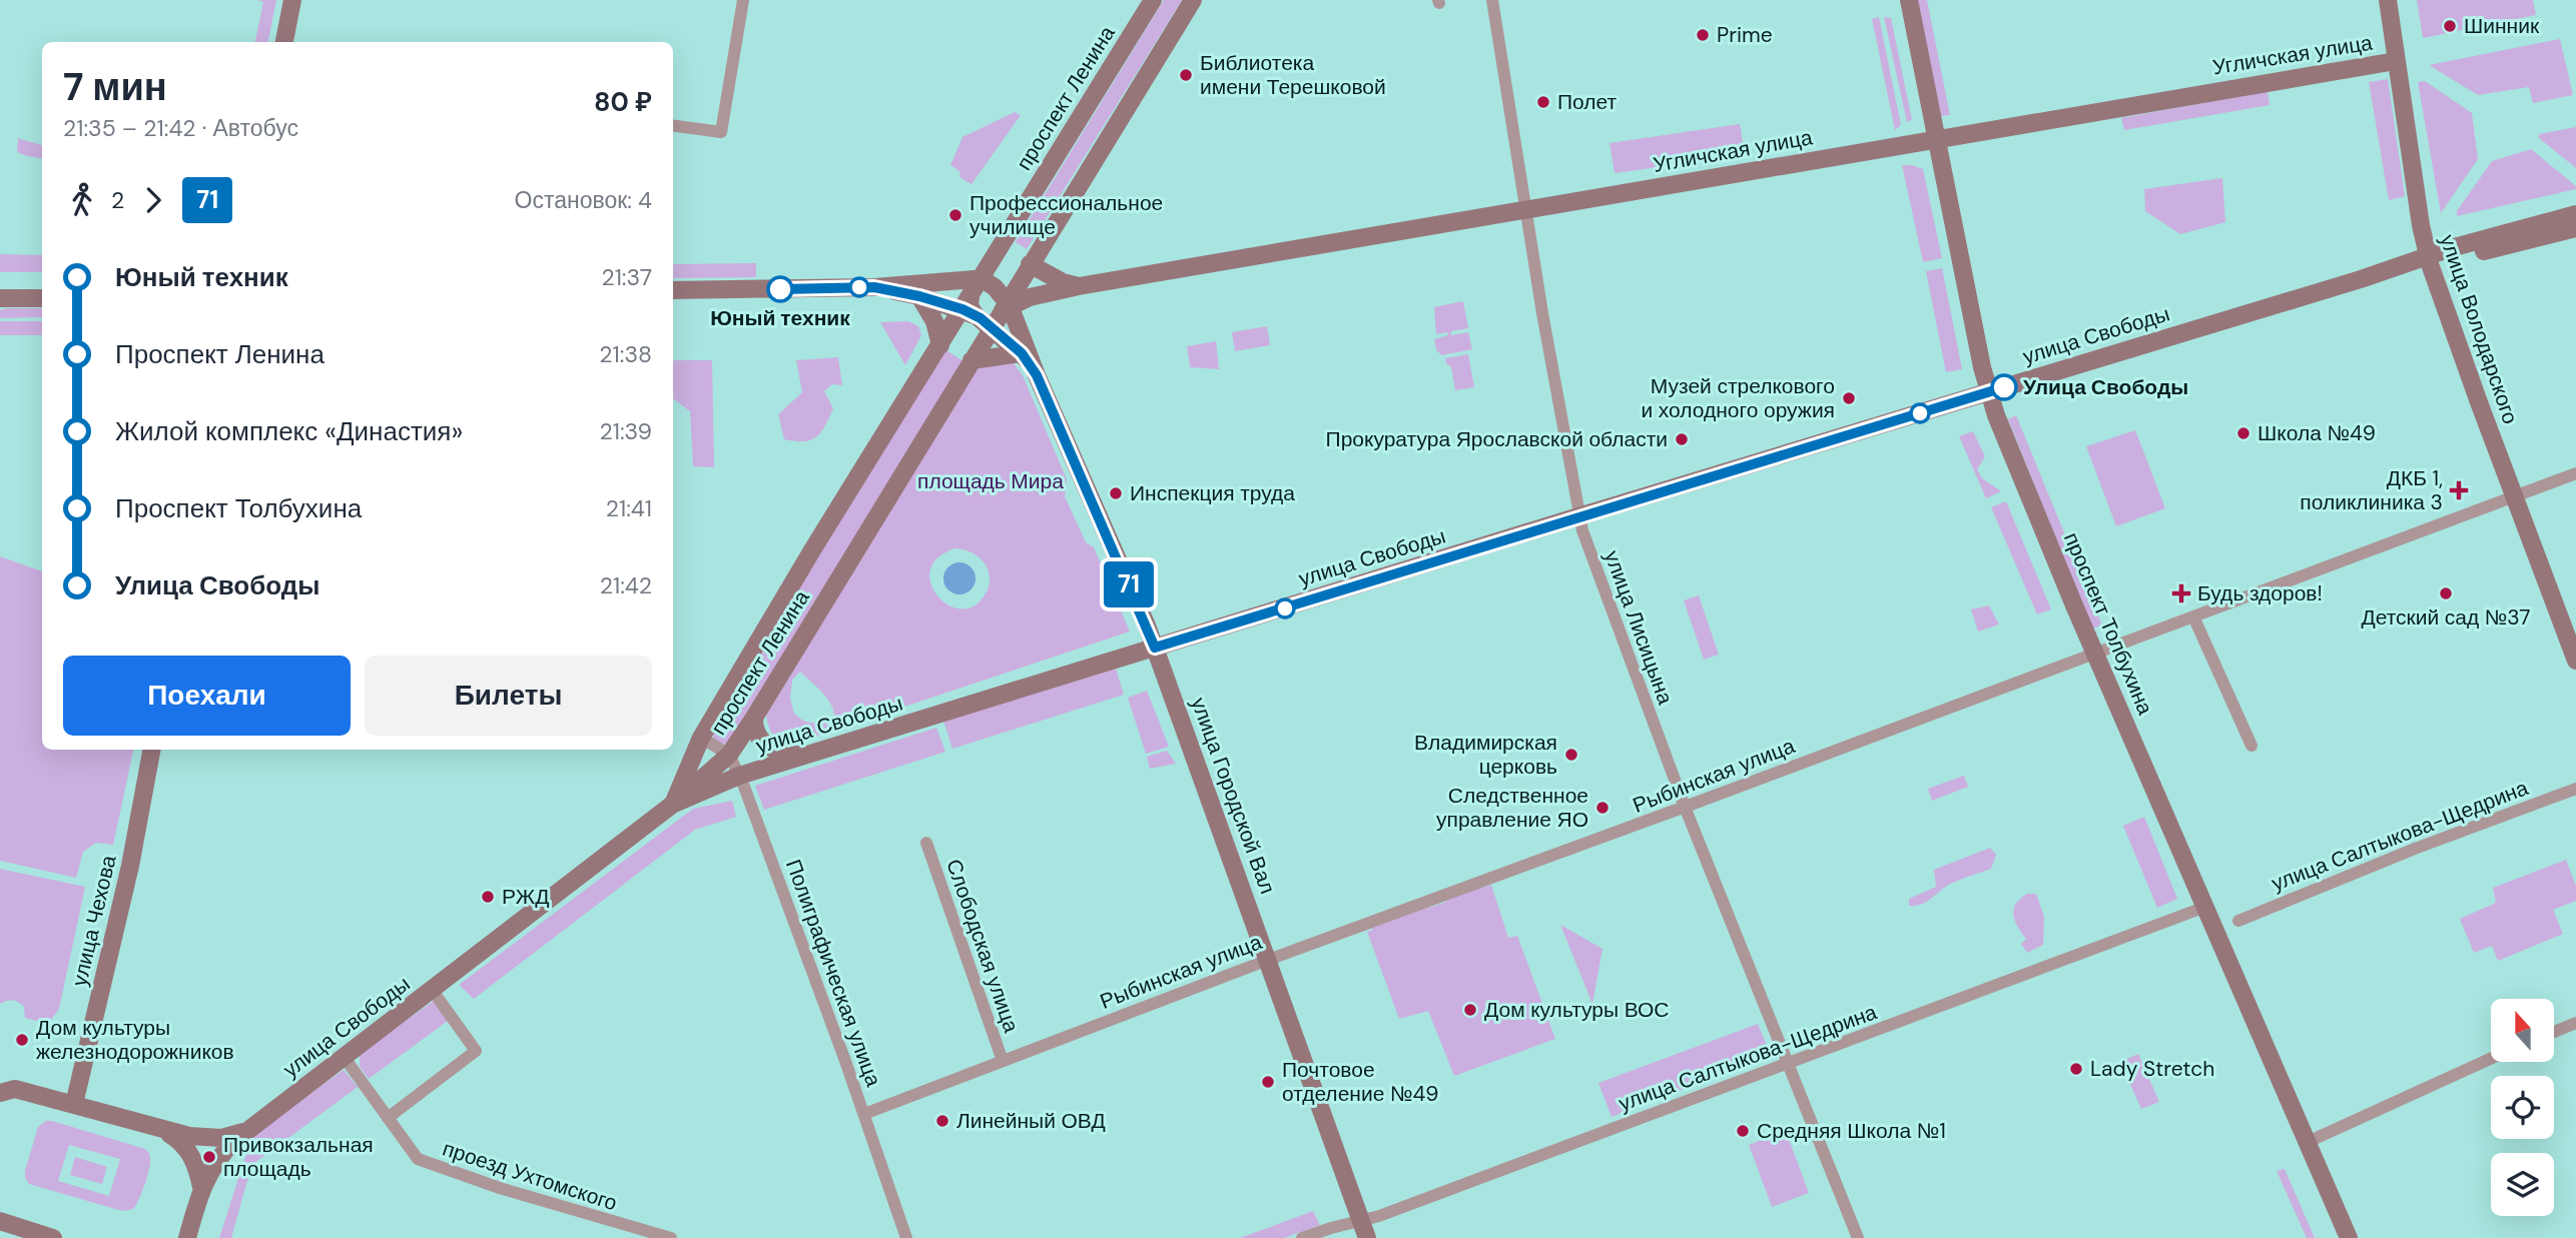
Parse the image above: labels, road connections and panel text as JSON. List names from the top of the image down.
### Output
{
  "streets": {
    "main road": [
      "Угличская улица",
      "проспект Ленина",
      "улица Володарского",
      "улица Свободы",
      "проспект Толбухина",
      "улица Городской Вал",
      "улица Чехова"
    ],
    "street": [
      "улица Лисицына",
      "Рыбинская улица",
      "улица Салтыкова-Щедрина",
      "Слободская улица",
      "Полиграфическая улица",
      "проезд Ухтомского"
    ]
  },
  "crossings": [
    ["Угличская улица", "проспект Ленина"],
    ["Угличская улица", "улица Володарского"],
    ["Угличская улица", "проспект Толбухина"],
    ["Угличская улица", "улица Лисицына"],
    ["Угличская улица", "улица Городской Вал"],
    ["проспект Ленина", "улица Свободы"],
    ["проспект Ленина", "улица Городской Вал"],
    ["проспект Ленина", "Полиграфическая улица"],
    ["улица Володарского", "улица Свободы"],
    ["улица Володарского", "Рыбинская улица"],
    ["улица Свободы", "проспект Толбухина"],
    ["улица Свободы", "улица Лисицына"],
    ["улица Свободы", "улица Городской Вал"],
    ["улица Свободы", "Полиграфическая улица"],
    ["улица Свободы", "проезд Ухтомского"],
    ["проспект Толбухина", "Рыбинская улица"],
    ["проспект Толбухина", "улица Салтыкова-Щедрина"],
    ["улица Лисицына", "Рыбинская улица"],
    ["улица Лисицына", "улица Салтыкова-Щедрина"],
    ["Рыбинская улица", "улица Городской Вал"],
    ["Рыбинская улица", "Слободская улица"],
    ["Рыбинская улица", "Полиграфическая улица"],
    ["улица Городской Вал", "улица Салтыкова-Щедрина"]
  ],
  "parks": ["площадь Мира"],
  "places": {
    "other": [
      "Шинник",
      "Prime",
      "Библиотека имени Терешковой",
      "Полет",
      "Профессиональное училище",
      "Юный техник",
      "Улица Свободы",
      "Музей стрелкового и холодного оружия",
      "Школа №49",
      "Прокуратура Ярославской области",
      "Инспекция труда",
      "Детский сад №37",
      "Владимирская церковь",
      "Следственное управление ЯО",
      "РЖД",
      "Дом культуры ВОС",
      "Дом культуры железнодорожников",
      "Lady Stretch",
      "Почтовое отделение №49",
      "Линейный ОВД",
      "Средняя Школа №1",
      "Привокзальная площадь"
    ],
    "health": ["ДКБ 1, поликлиника 3", "Будь здоров!"]
  },
  "lines": ["bus line 71"],
  "north": "top",
  "page": {
    "on_map": "71",
    "heading": ["7 мин", "21:35 – 21:42 · Автобус", "80 ₽"],
    "legs": ["2", "71", "Остановок: 4"],
    "list": [
      {
        "name": "Юный техник",
        "value": "21:37"
      },
      {
        "name": "Проспект Ленина",
        "value": "21:38"
      },
      {
        "name": "Жилой комплекс «Династия»",
        "value": "21:39"
      },
      {
        "name": "Проспект Толбухина",
        "value": "21:41"
      },
      {
        "name": "Улица Свободы",
        "value": "21:42"
      }
    ],
    "buttons": ["Поехали", "Билеты"]
  }
}
